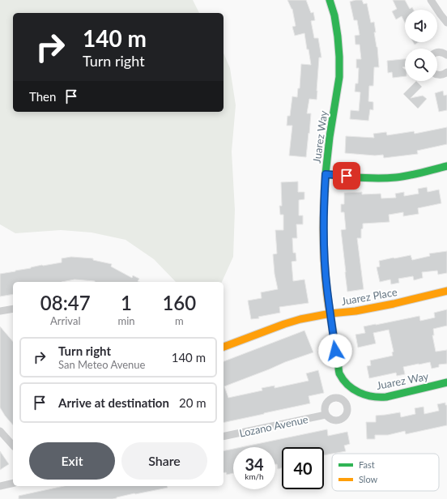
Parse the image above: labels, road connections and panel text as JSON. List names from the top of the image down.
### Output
{
  "streets": {
    "street": ["Juarez Way", "Juarez Place", "Lozano Avenue"]
  },
  "crossings": [
    ["Juarez Way", "Juarez Place"]
  ],
  "legend": ["Fast", "Slow"],
  "page": {
    "turn": ["140 m", "Turn right"],
    "then": "Then",
    "eta": [
      "08:47",
      "Arrival",
      "1",
      "min",
      "160",
      "m"
    ],
    "list": [
      {
        "name": "Turn right",
        "note": "San Meteo Avenue",
        "value": "140 m"
      },
      {
        "name": "Arrive at destination",
        "value": "20 m"
      }
    ],
    "buttons": ["Exit", "Share"],
    "speed": "34 km/h",
    "limit": "40"
  }
}
